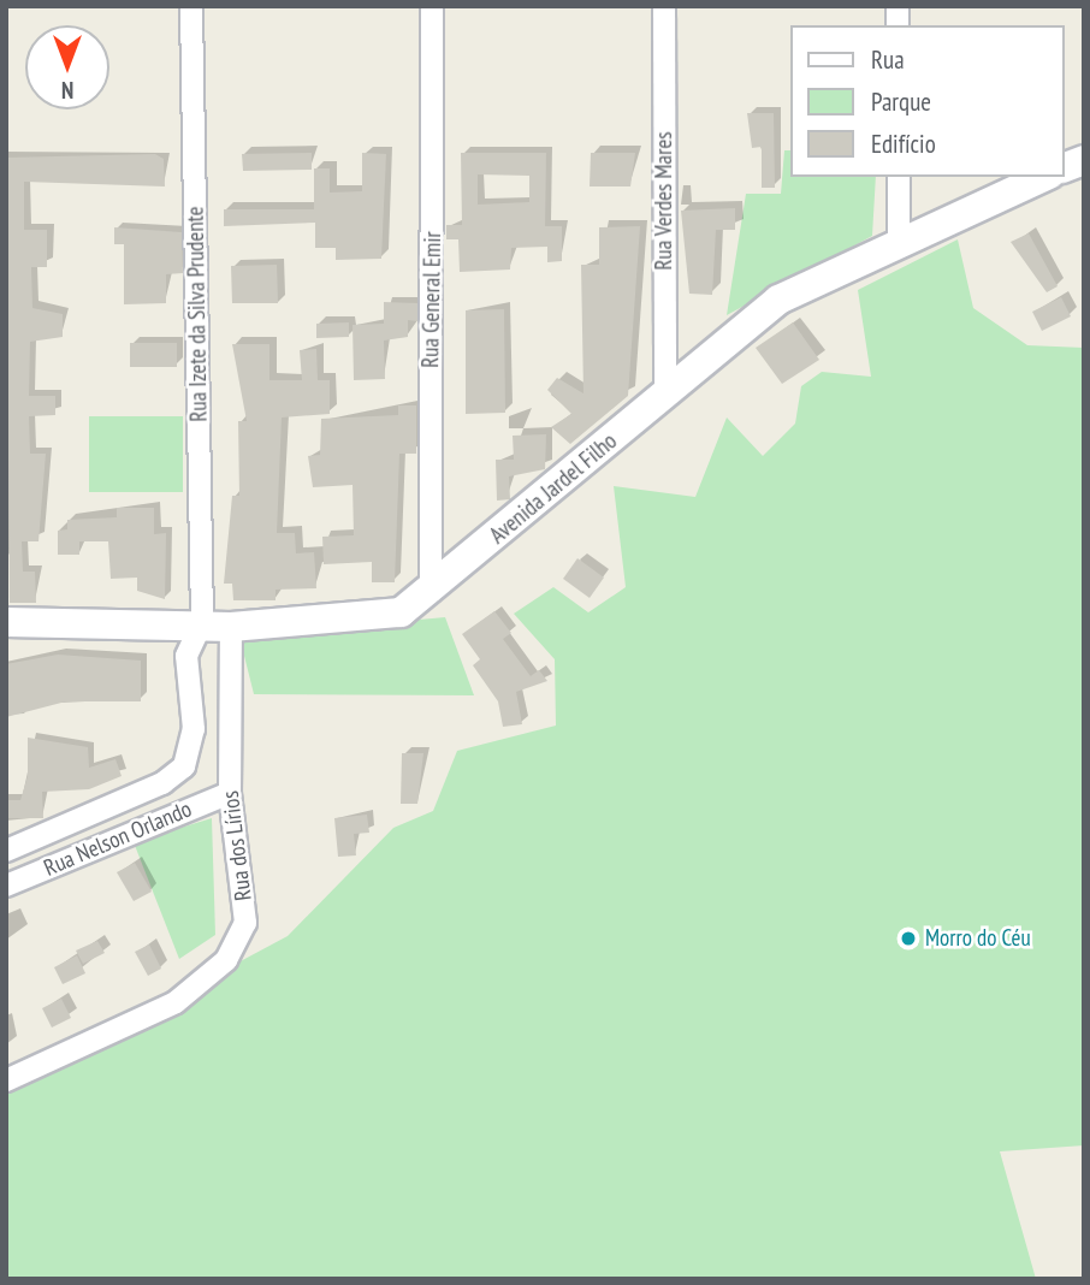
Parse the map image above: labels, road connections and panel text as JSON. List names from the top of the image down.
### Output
{
  "streets": {
    "main road": ["Avenida Jardel Filho"],
    "street": [
      "Rua Verdes Mares",
      "Rua General Emir",
      "Rua Izete da Silva Prudente",
      "Rua Nelson Orlando",
      "Rua dos Lírios"
    ]
  },
  "crossings": [
    ["Rua Verdes Mares", "Avenida Jardel Filho"],
    ["Rua General Emir", "Avenida Jardel Filho"],
    ["Rua Izete da Silva Prudente", "Avenida Jardel Filho"],
    ["Rua Izete da Silva Prudente", "Rua Nelson Orlando"],
    ["Rua Izete da Silva Prudente", "Rua dos Lírios"],
    ["Avenida Jardel Filho", "Rua Nelson Orlando"],
    ["Avenida Jardel Filho", "Rua dos Lírios"],
    ["Rua Nelson Orlando", "Rua dos Lírios"]
  ],
  "places": ["Morro do Céu"],
  "legend": ["Rua", "Parque", "Edifício"],
  "north": "bottom"
}
